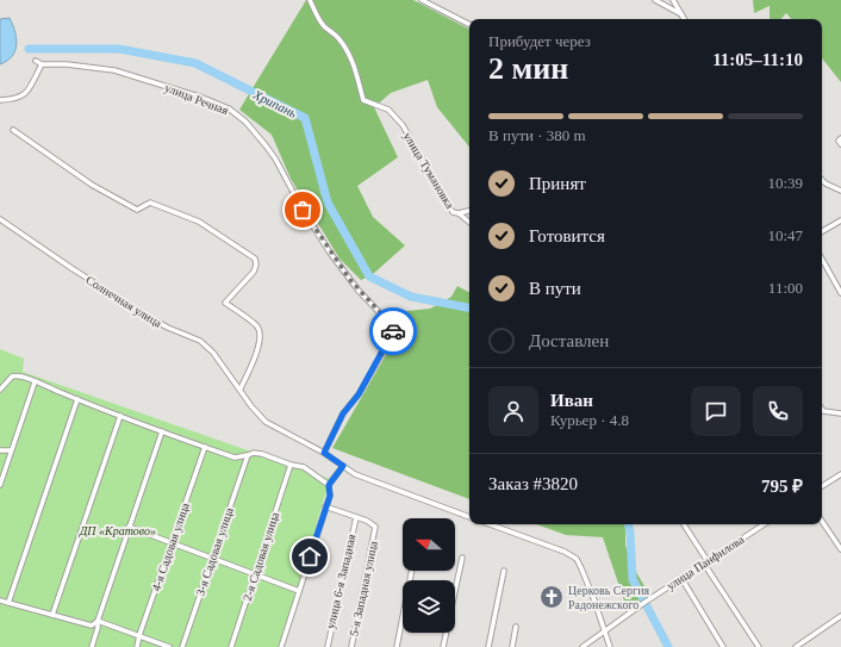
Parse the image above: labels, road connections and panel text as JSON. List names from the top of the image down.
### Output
{
  "streets": {
    "street": [
      "улица Речная",
      "улица Тумановка",
      "Солнечная улица",
      "4-я Садовая улица",
      "3-я Садовая улица",
      "2-я Садовая улица",
      "улица Панфилова",
      "улица 6-я Западная",
      "5-я Западная улица"
    ]
  },
  "crossings": [
    ["улица Речная", "Солнечная улица"],
    ["улица 6-я Западная", "5-я Западная улица"]
  ],
  "water": ["Хрипань"],
  "parks": ["ДП «Кратово»"],
  "places": {
    "church": ["Церковь Сергия Радонежского"]
  },
  "north": "left",
  "page": {
    "heading": ["2 мин", "Прибудет через", "11:05–11:10"],
    "panel": [
      "Иван",
      "Курьер · 4.8",
      "Заказ #3820",
      "795 ₽"
    ],
    "bar": "В пути · 380 m",
    "list": [
      ["Принят", "10:39"],
      ["Готовится", "10:47"],
      ["В пути", "11:00"],
      "Доставлен"
    ]
  }
}
